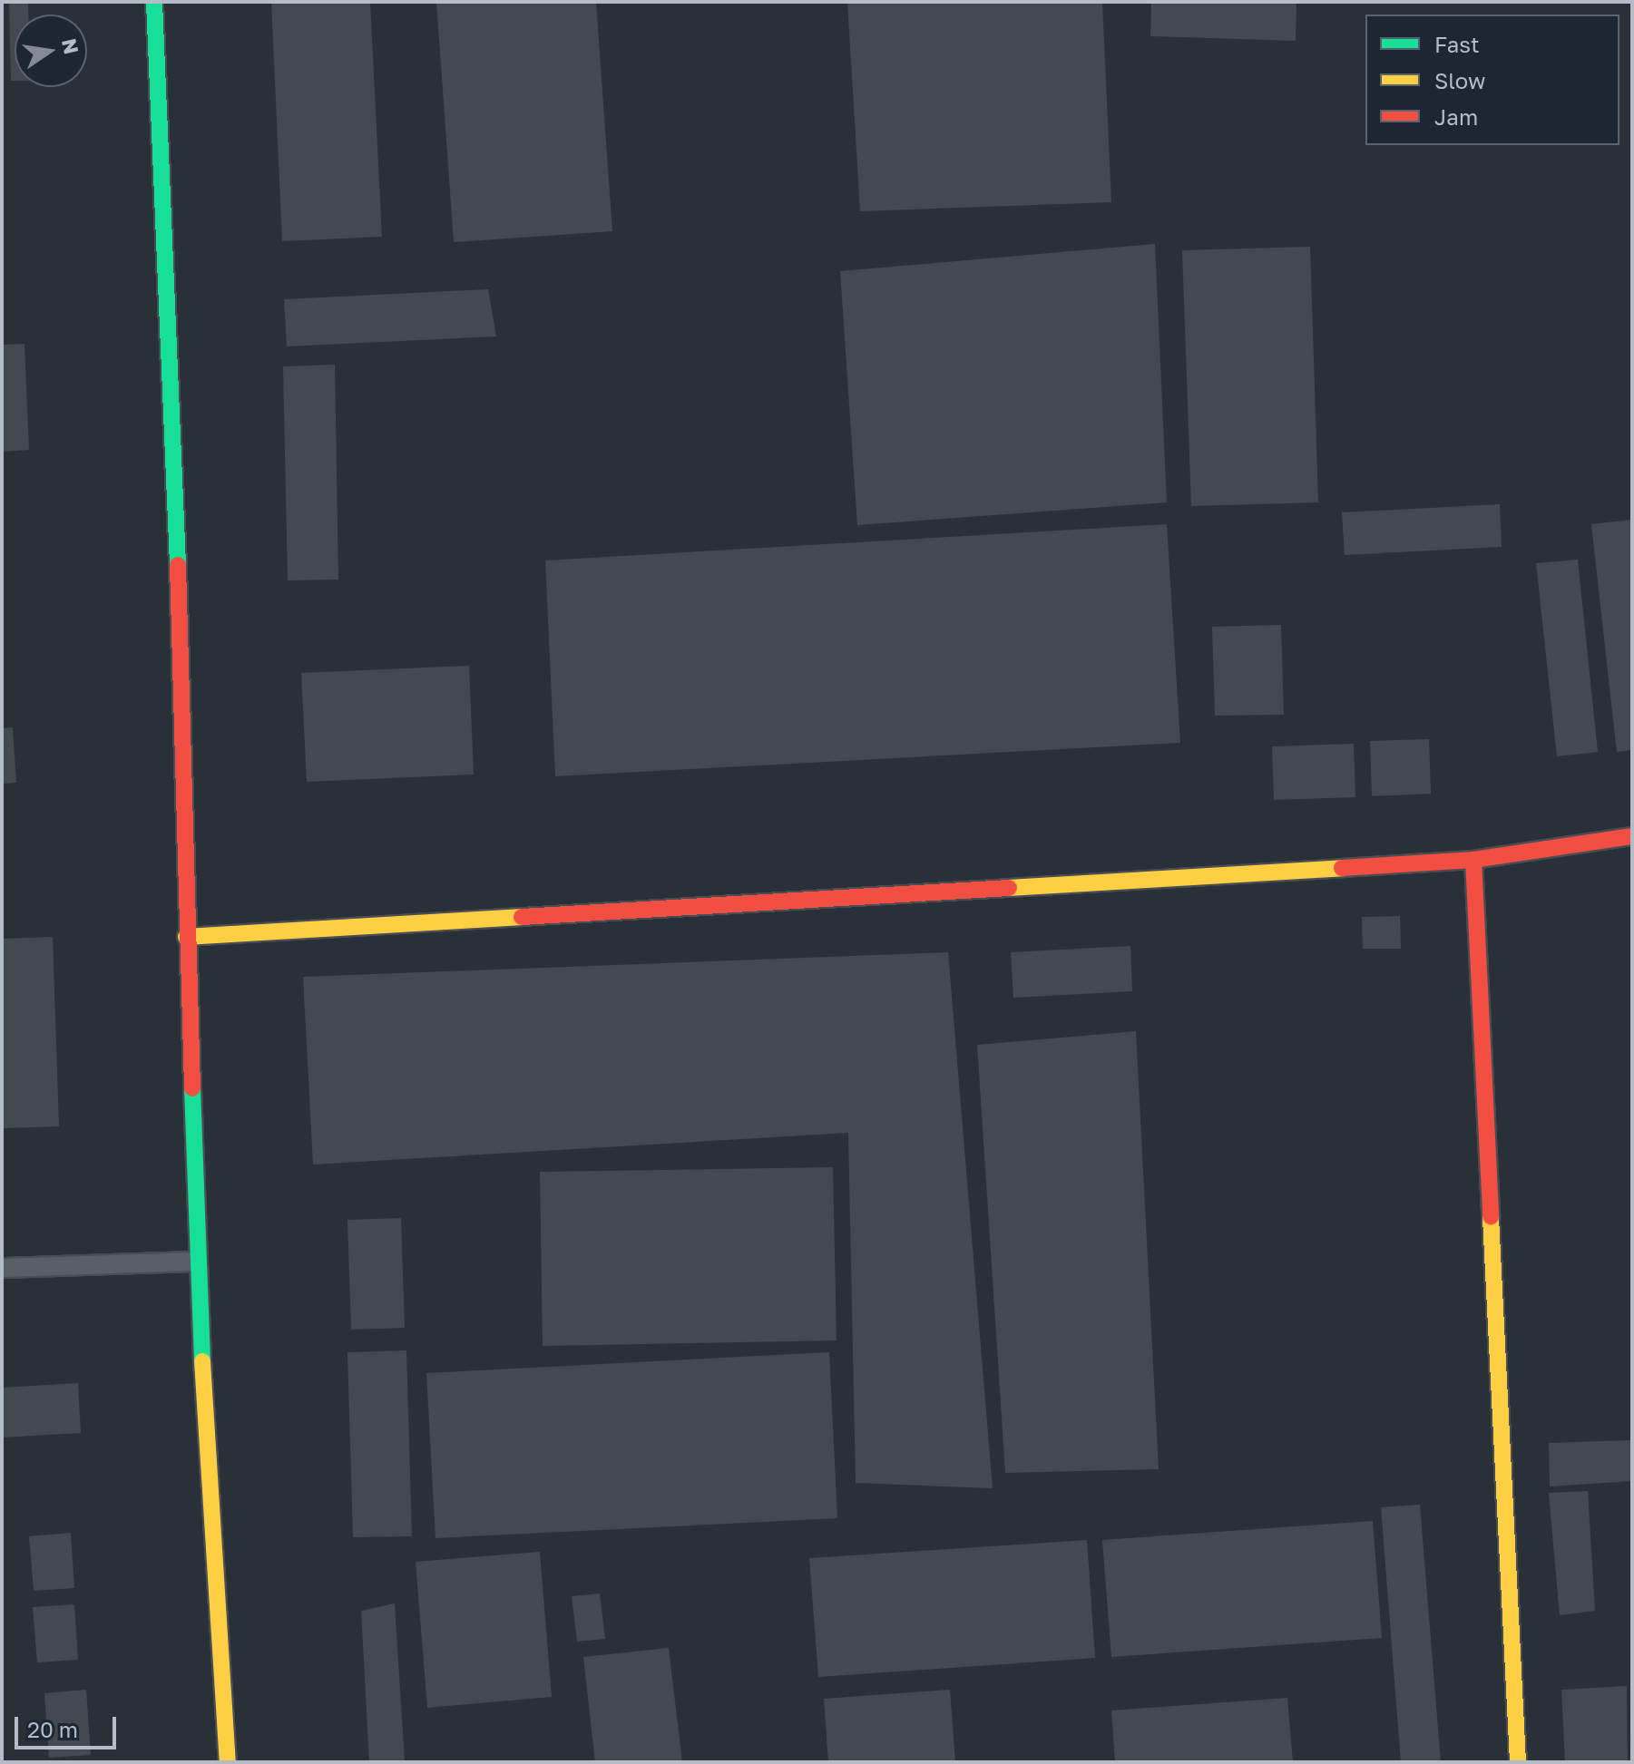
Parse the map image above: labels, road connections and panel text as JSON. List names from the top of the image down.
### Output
{
  "legend": ["Fast", "Slow", "Jam"],
  "scale_bar": "20 m",
  "north": "right"
}
